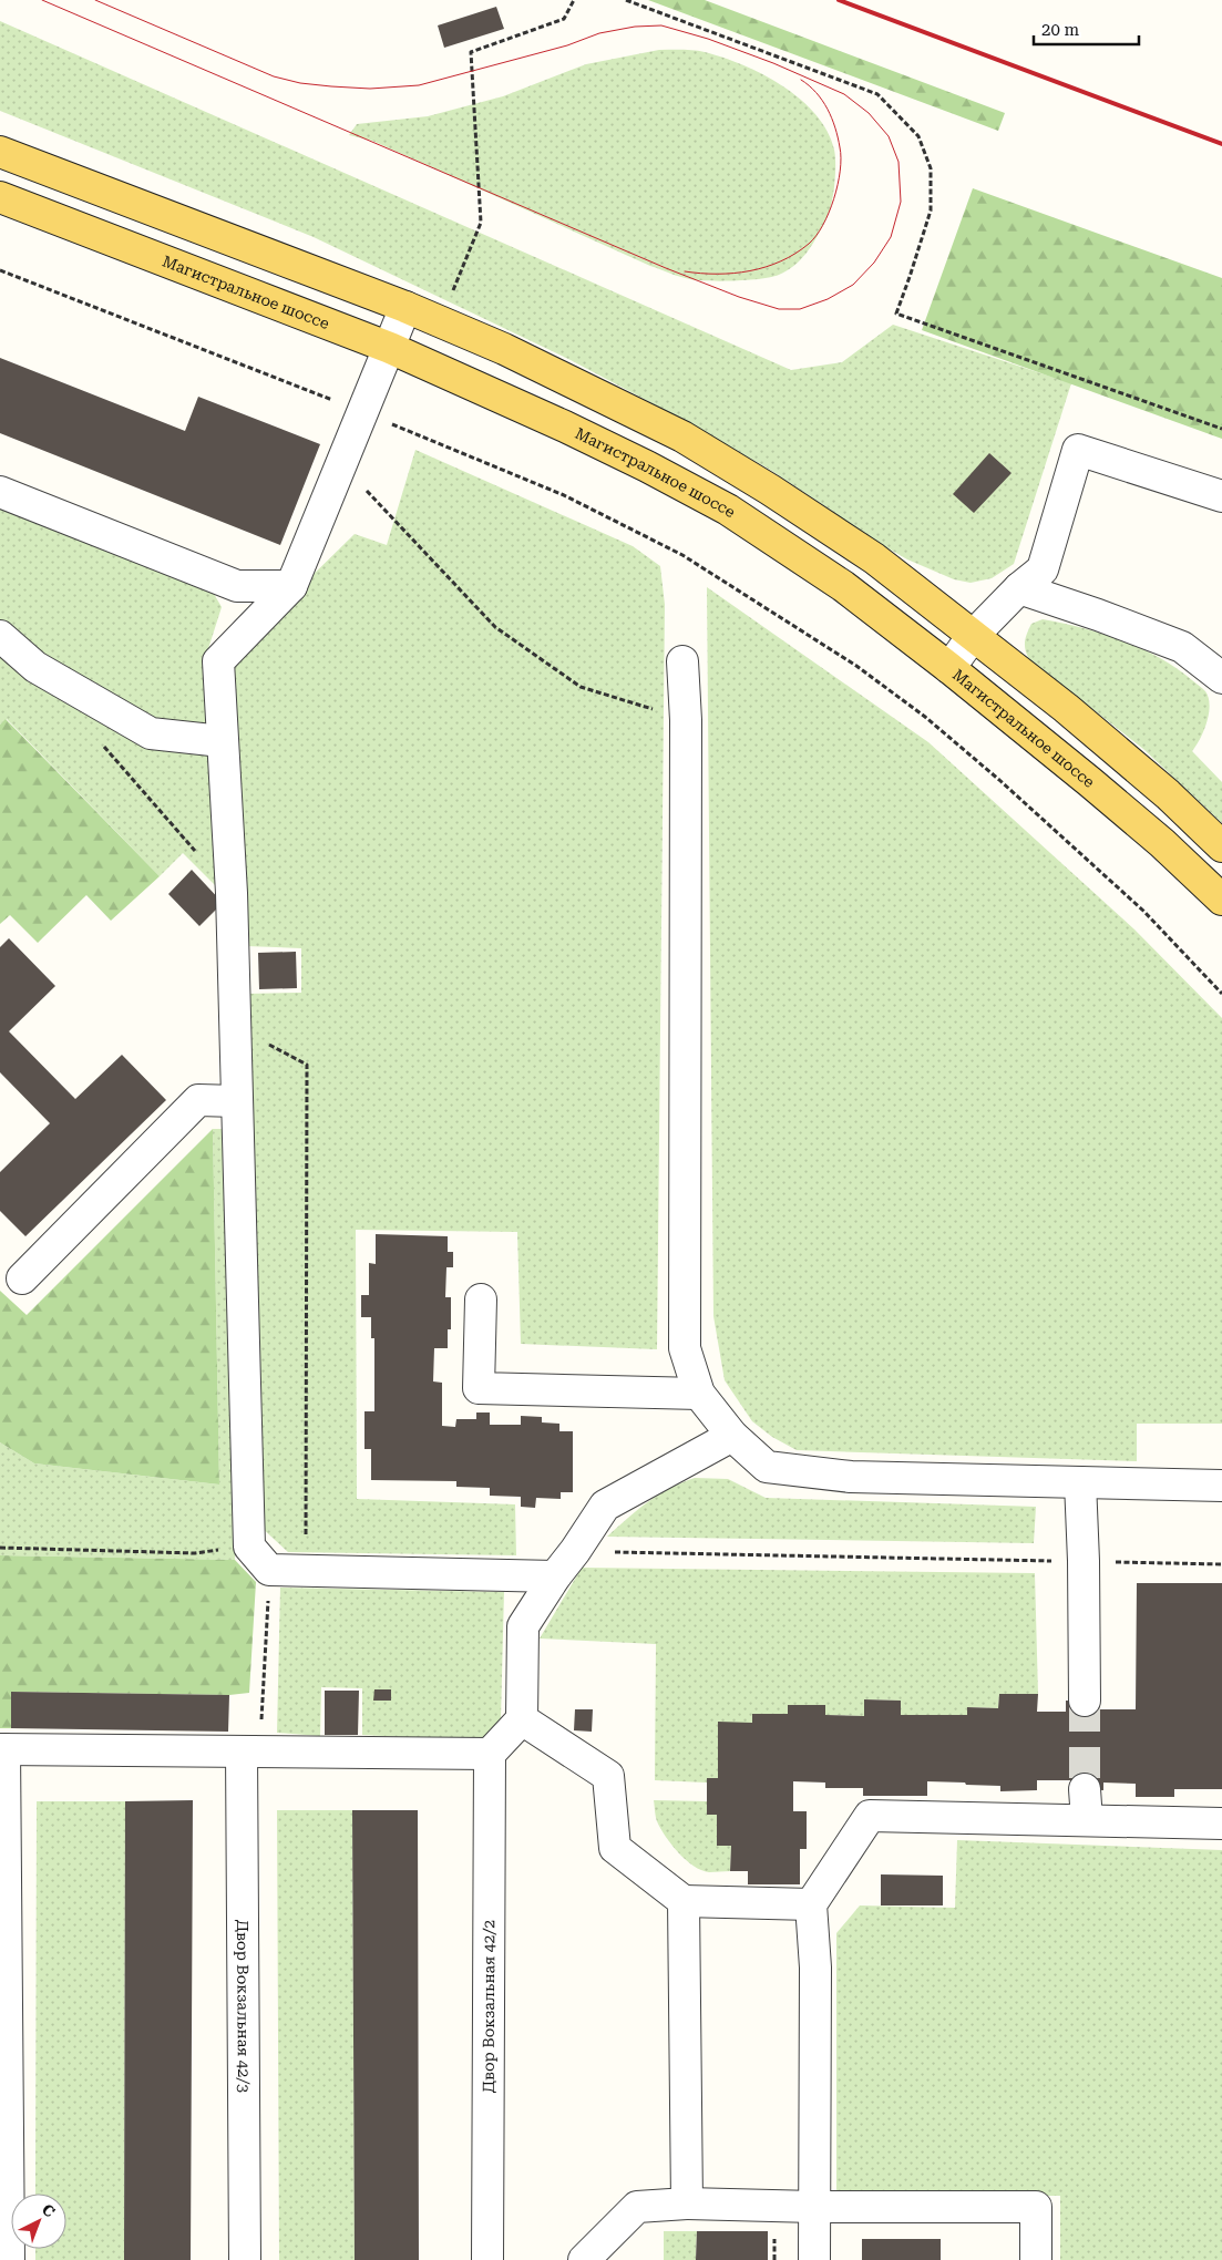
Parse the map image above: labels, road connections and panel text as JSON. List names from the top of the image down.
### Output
{
  "streets": {
    "main road": ["Магистральное шоссе"],
    "street": ["Двор Вокзальная 42/3", "Двор Вокзальная 42/2"]
  },
  "scale_bar": "20 m",
  "north": "top right"
}
